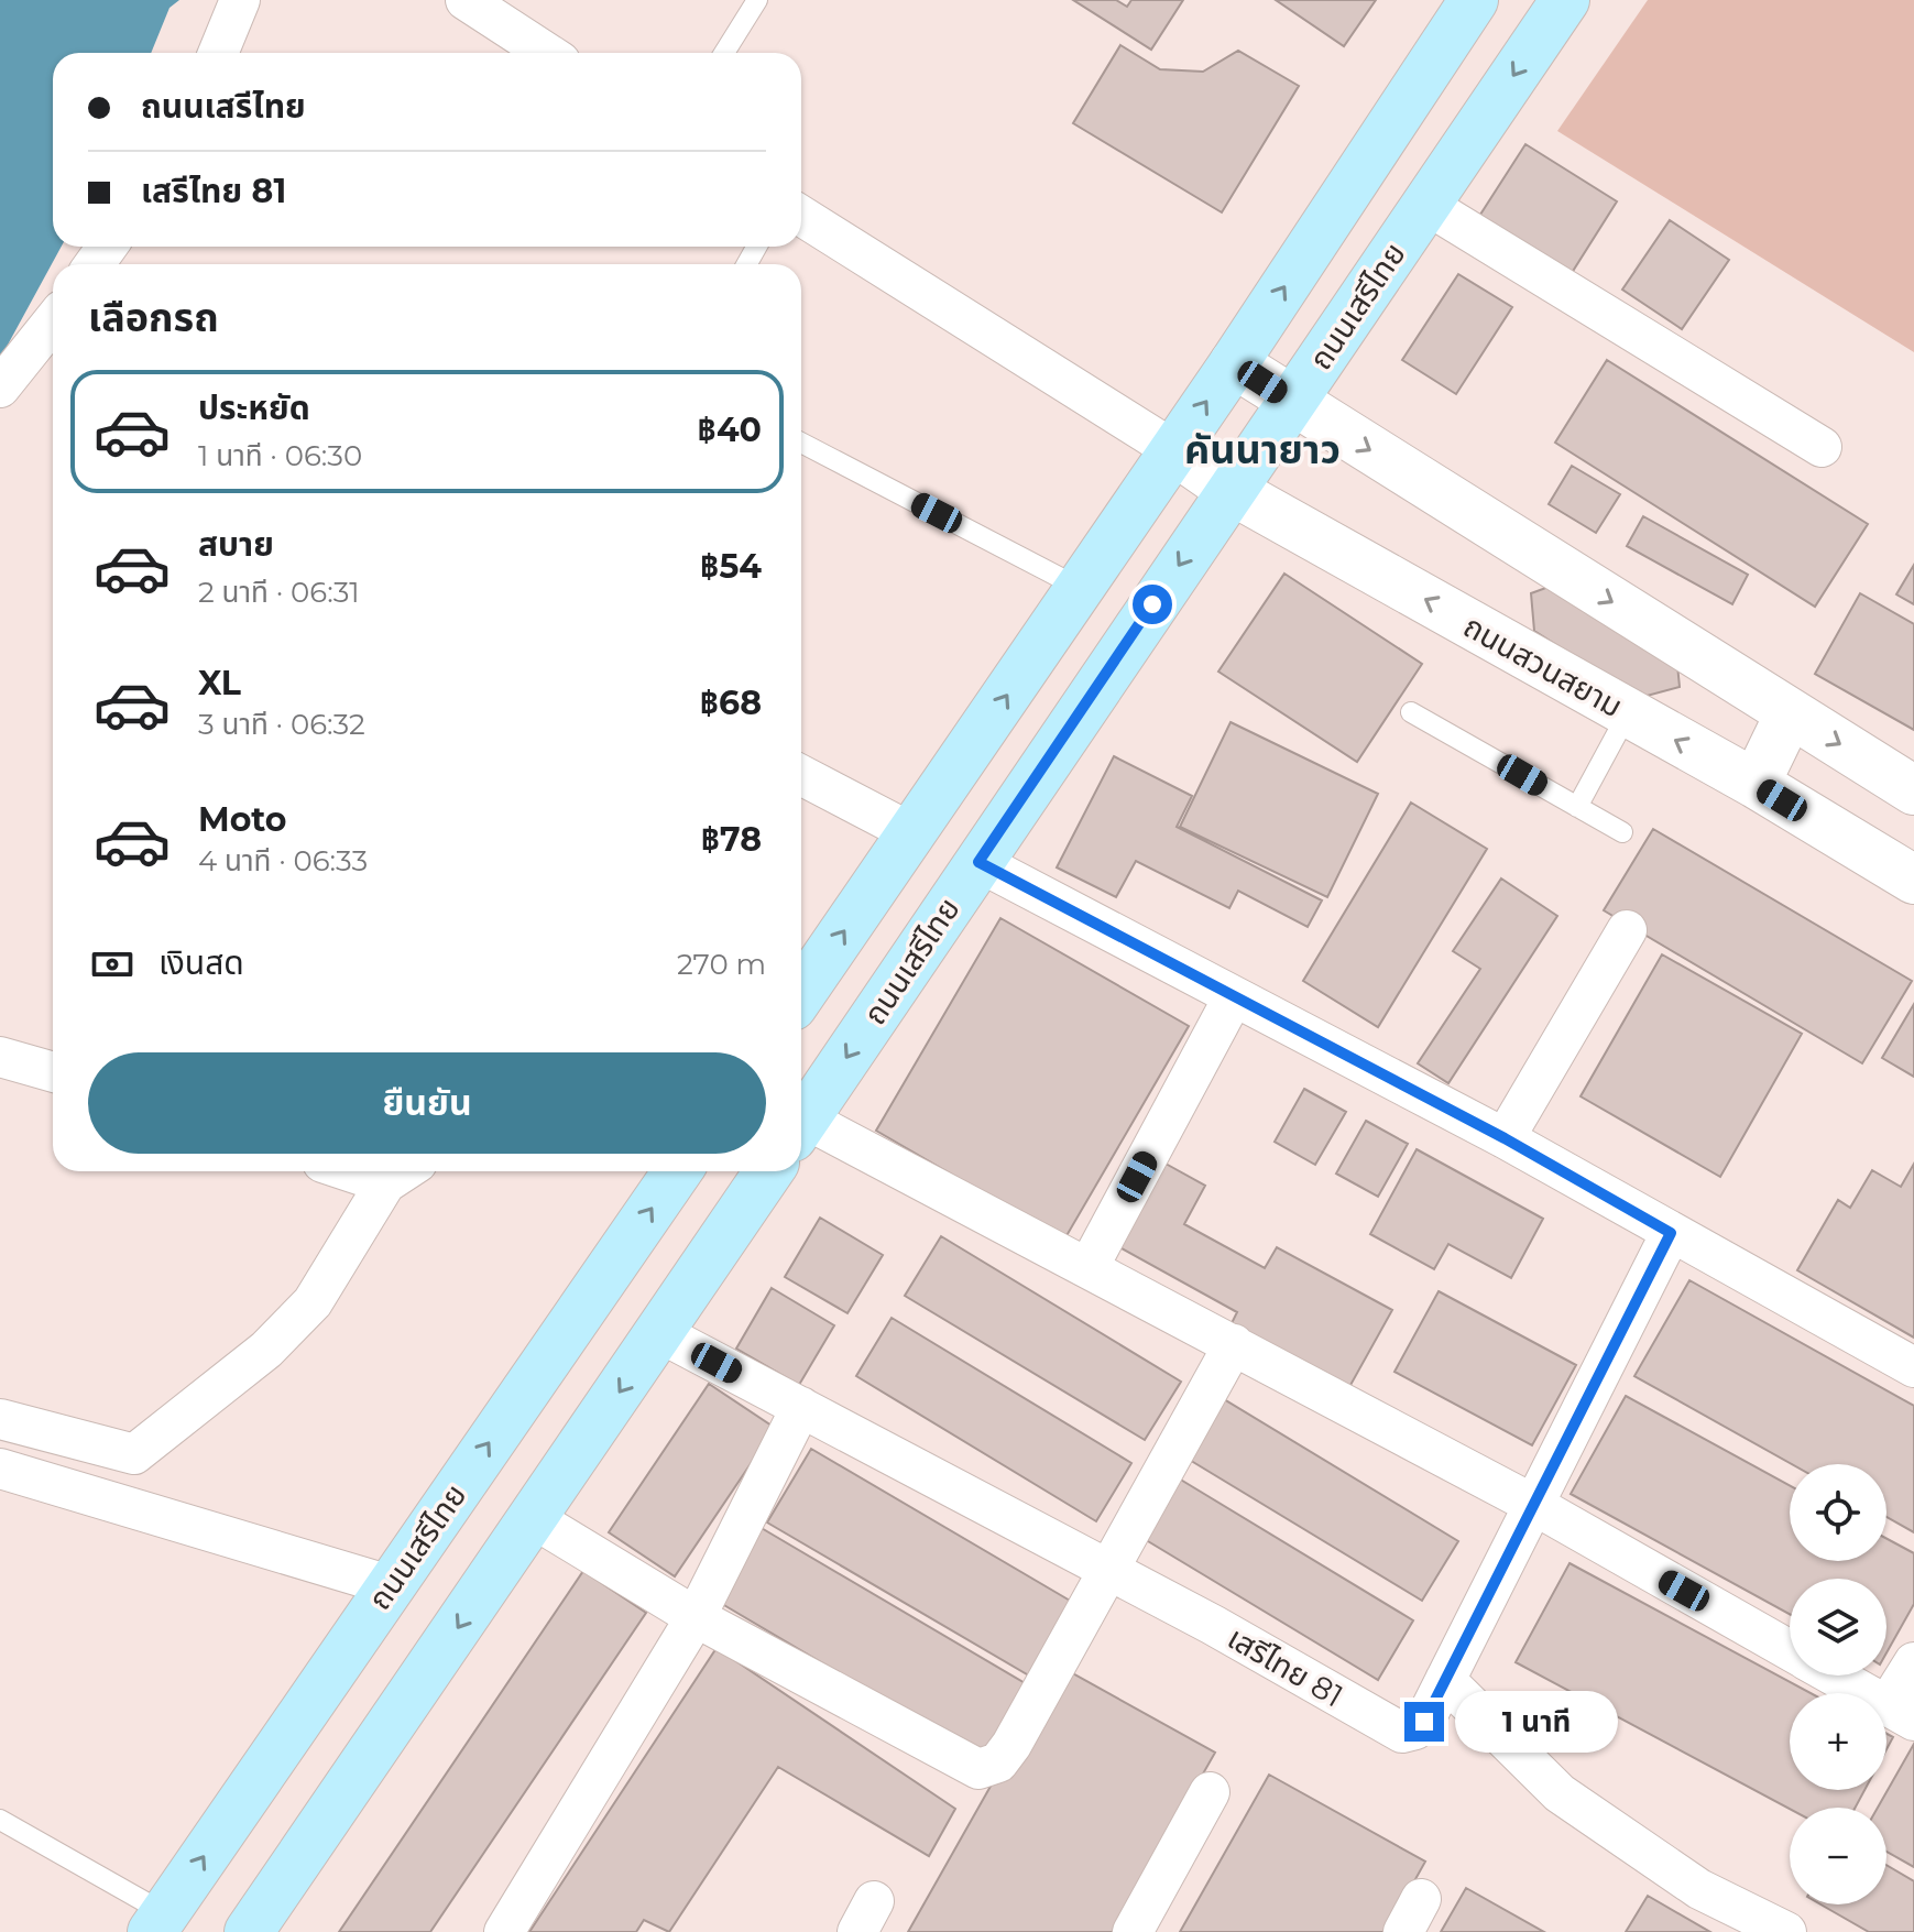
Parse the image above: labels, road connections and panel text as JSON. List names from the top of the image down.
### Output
{
  "streets": {
    "main road": ["ถนนเสรีไทย"],
    "street": ["ถนนสวนสยาม", "เสรีไทย 81"]
  },
  "crossings": [
    ["ถนนเสรีไทย", "ถนนสวนสยาม"]
  ],
  "districts": ["คันนายาว"],
  "page": {
    "banner": ["ถนนเสรีไทย", "เสรีไทย 81"],
    "heading": "เลือกรถ",
    "list": [
      {
        "name": "ประหยัด",
        "note": "1 นาที · 06:30",
        "value": "฿40"
      },
      {
        "name": "สบาย",
        "note": "2 นาที · 06:31",
        "value": "฿54"
      },
      {
        "name": "XL",
        "note": "3 นาที · 06:32",
        "value": "฿68"
      },
      {
        "name": "Moto",
        "note": "4 นาที · 06:33",
        "value": "฿78"
      }
    ],
    "pay": ["เงินสด", "270 m"],
    "buttons": "ยืนยัน",
    "map_buttons": ["+", "−"],
    "bubble": "1 นาที"
  }
}
